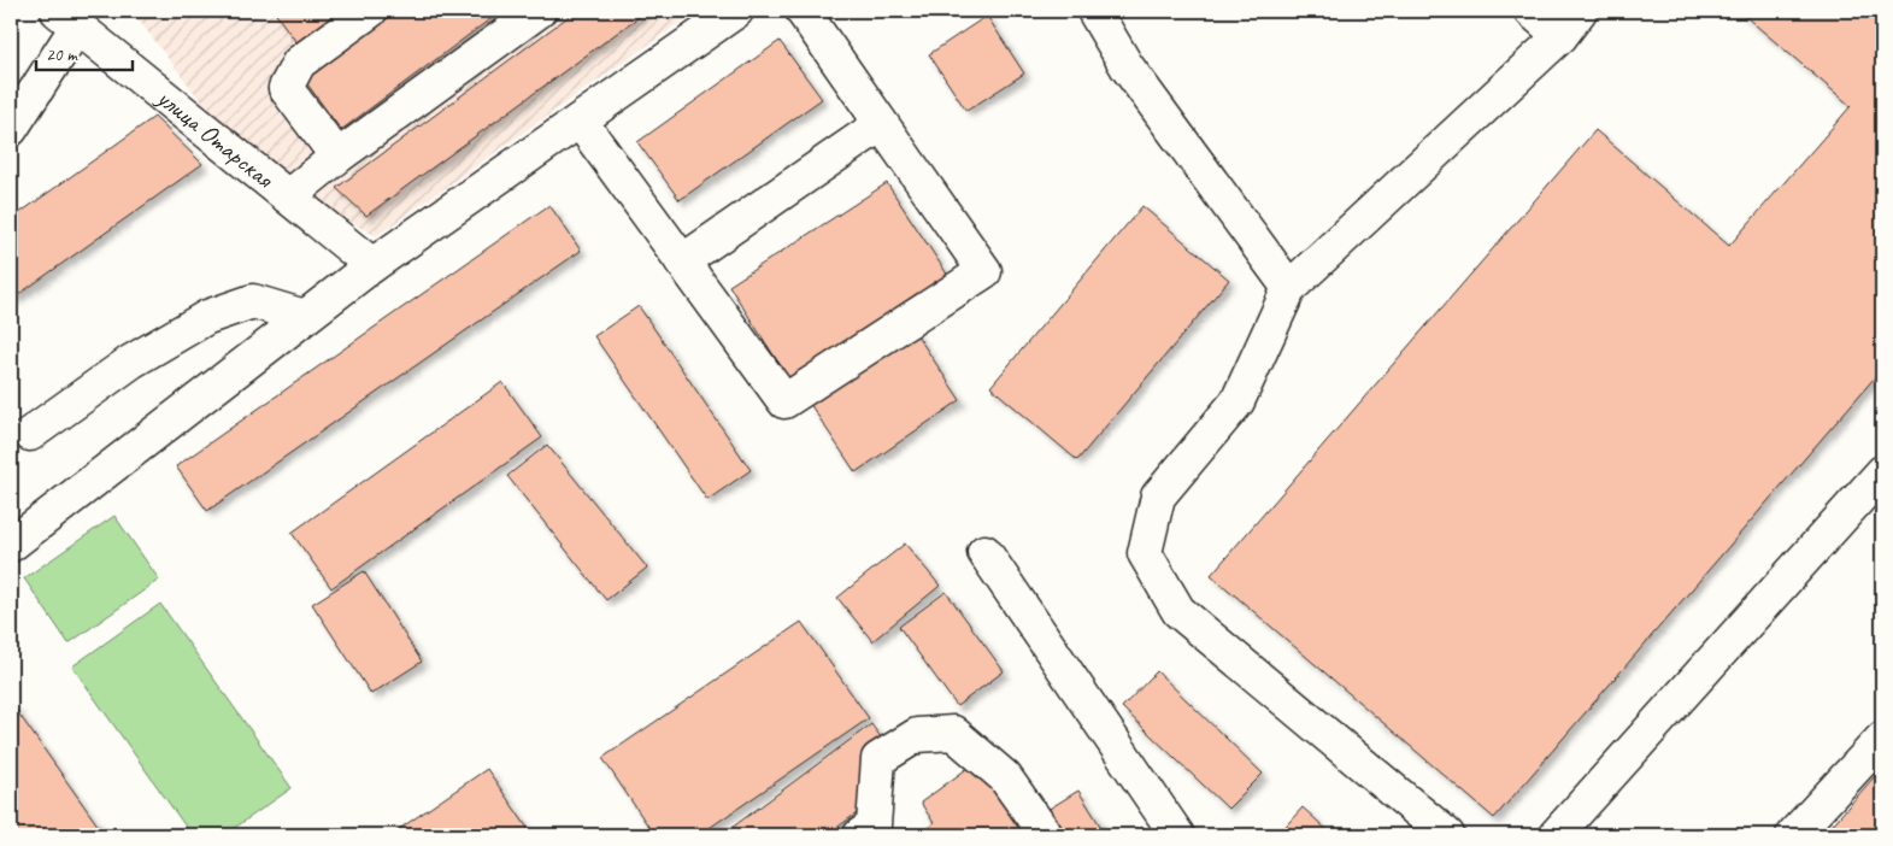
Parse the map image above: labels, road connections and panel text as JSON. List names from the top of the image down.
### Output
{
  "streets": {
    "street": ["улица Отарская"]
  },
  "scale_bar": "20 m"
}
